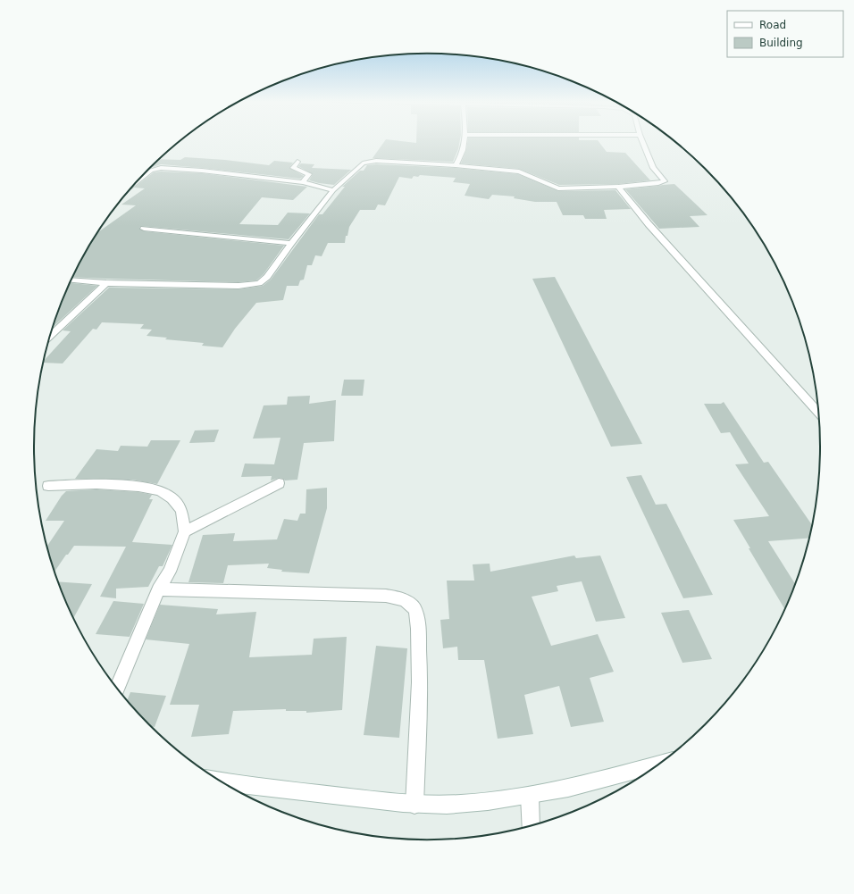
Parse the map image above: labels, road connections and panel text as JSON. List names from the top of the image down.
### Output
{
  "legend": ["Road", "Building"]
}
